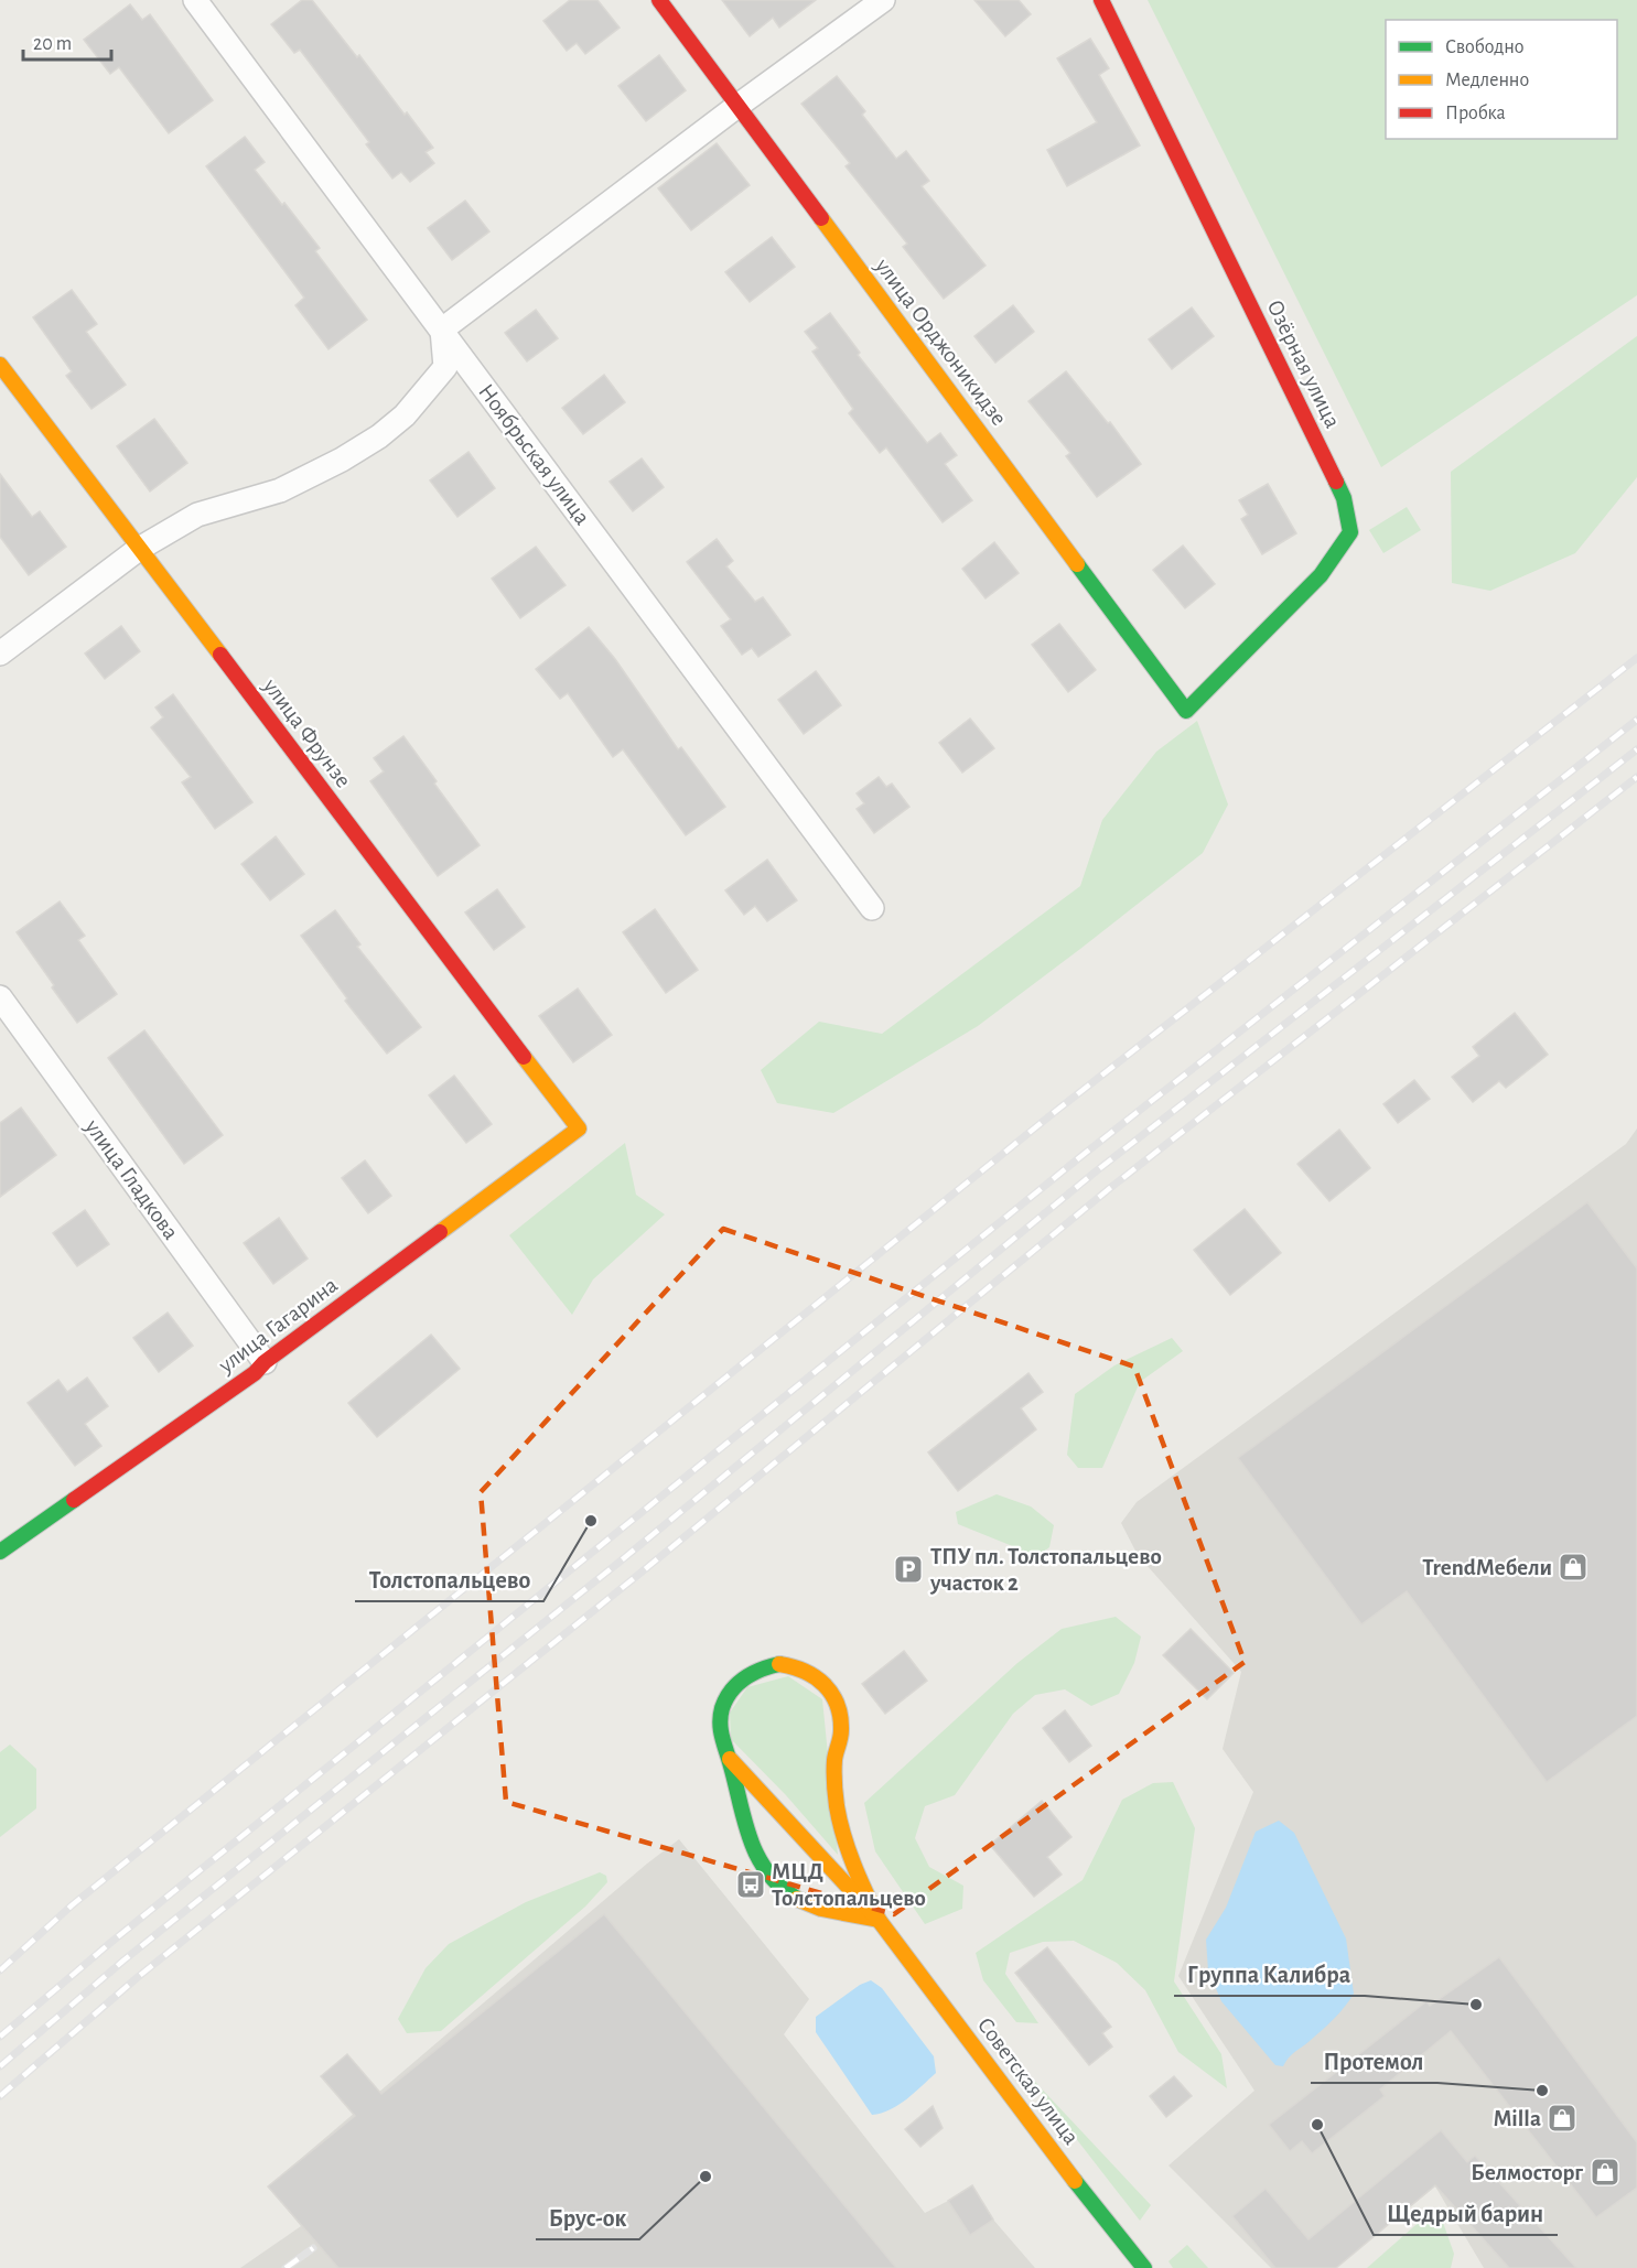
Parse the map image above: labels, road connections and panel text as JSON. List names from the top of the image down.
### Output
{
  "streets": {
    "street": [
      "улица Орджоникидзе",
      "Озёрная улица",
      "Ноябрьская улица",
      "улица Фрунзе",
      "улица Гладкова",
      "улица Гагарина",
      "Советская улица"
    ]
  },
  "crossings": [
    ["улица Орджоникидзе", "Озёрная улица"],
    ["улица Фрунзе", "улица Гагарина"],
    ["улица Гладкова", "улица Гагарина"]
  ],
  "places": {
    "other": [
      "Толстопальцево",
      "Группа Калибра",
      "Протемол",
      "Щедрый барин",
      "Брус-ок"
    ],
    "shop": ["TrendМебели", "Milla", "Белмосторг"],
    "parking": ["ТПУ пл. Толстопальцево участок 2"],
    "bus stop": ["МЦД Толстопальцево"]
  },
  "legend": ["Свободно", "Медленно", "Пробка"],
  "scale_bar": "20 m"
}
